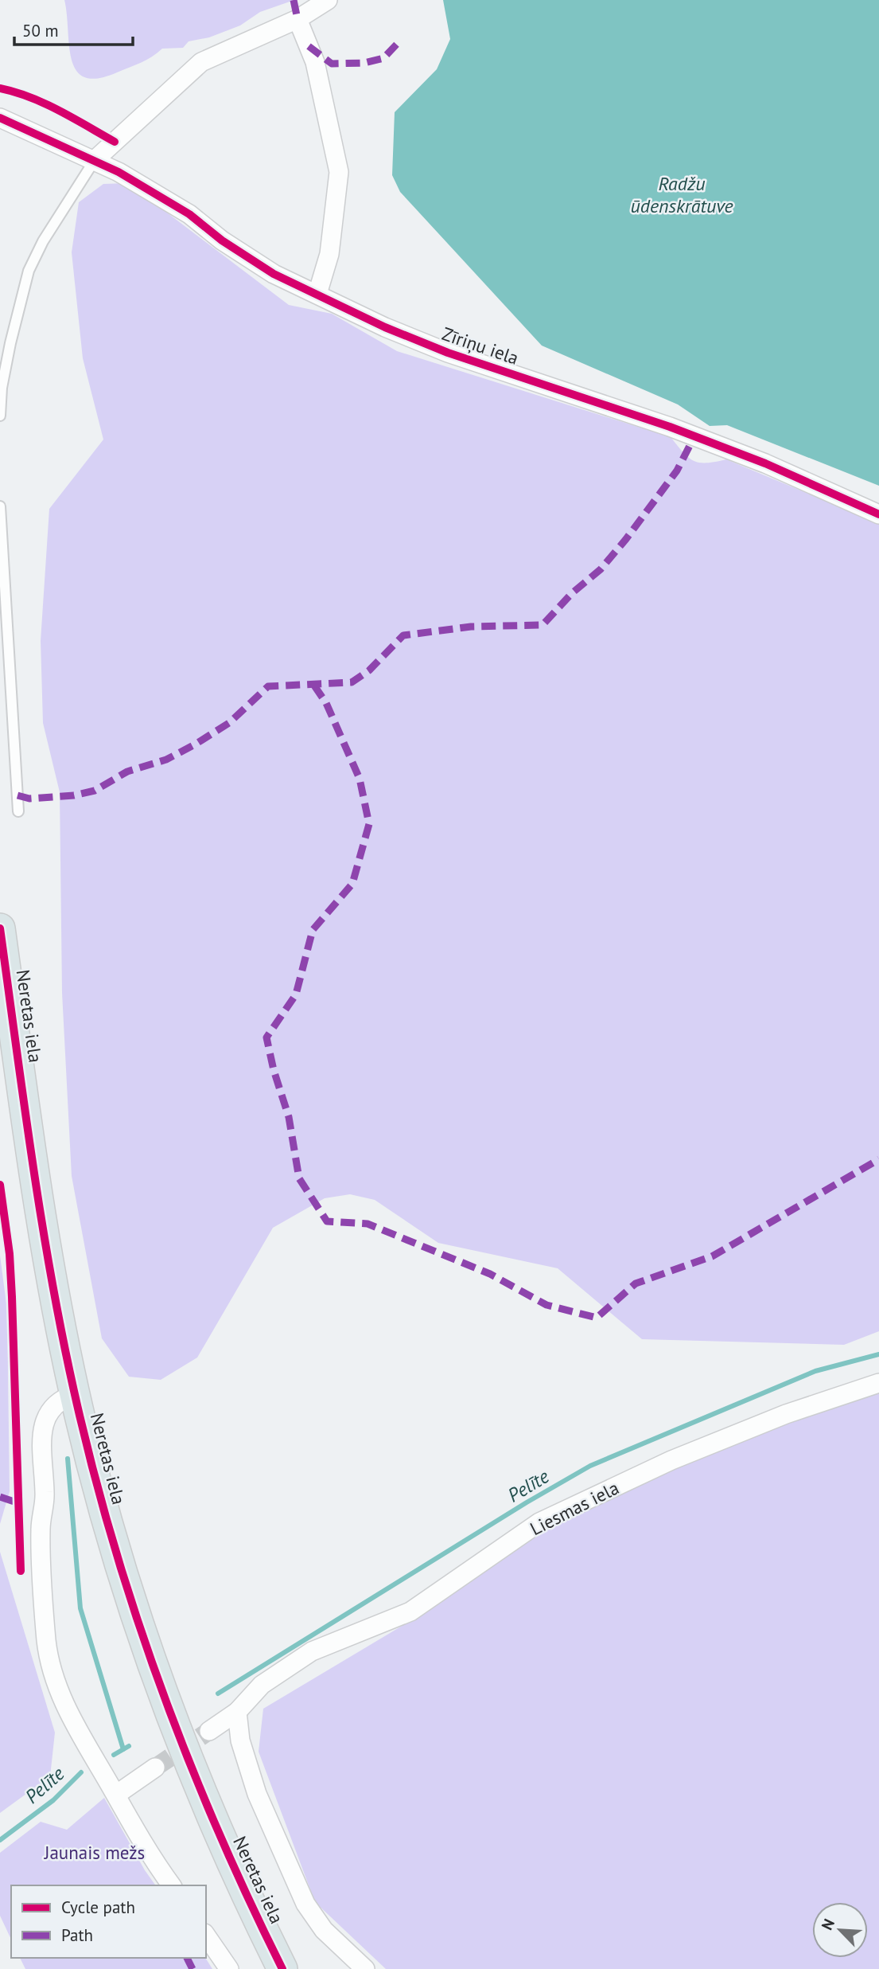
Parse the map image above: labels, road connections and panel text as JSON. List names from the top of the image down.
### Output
{
  "streets": {
    "main road": ["Neretas iela"],
    "street": ["Zīriņu iela", "Liesmas iela"]
  },
  "water": ["Radžu ūdenskrātuve", "Pelīte"],
  "parks": ["Jaunais mežs"],
  "legend": ["Cycle path", "Path"],
  "scale_bar": "50 m",
  "north": "top left"
}
